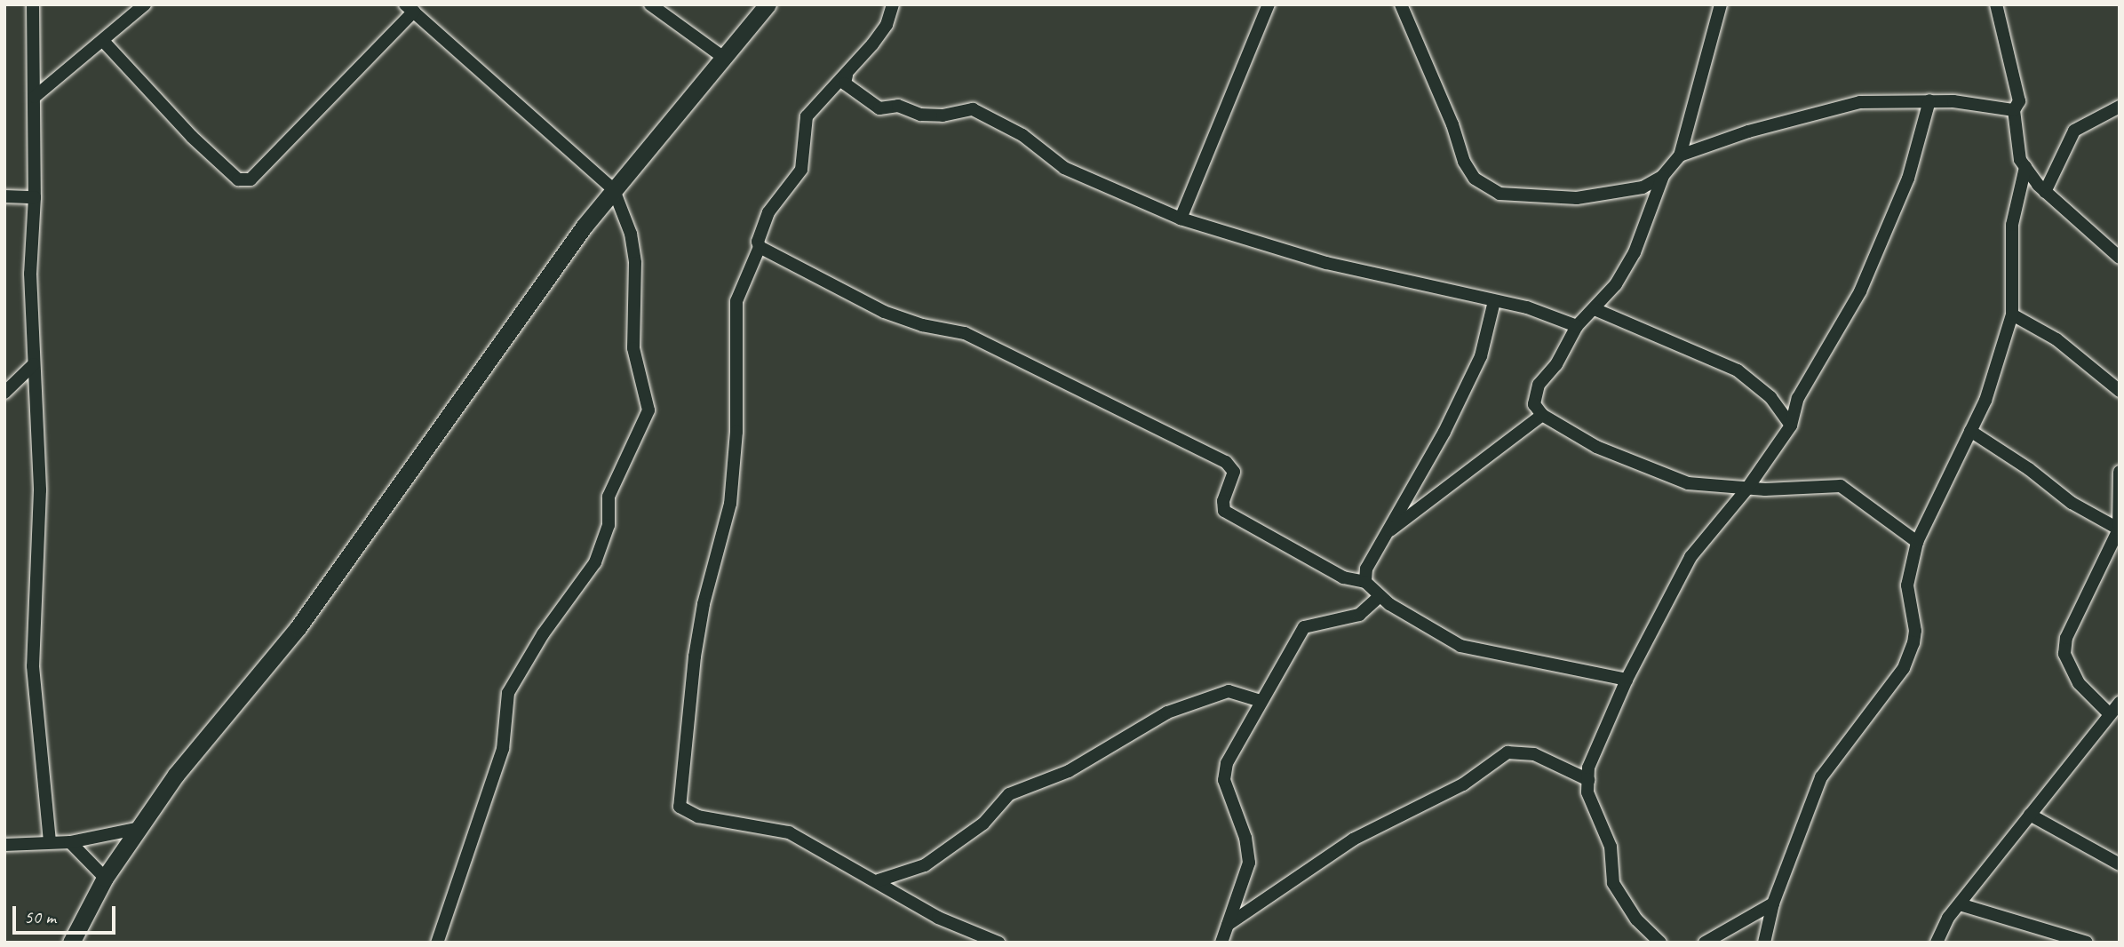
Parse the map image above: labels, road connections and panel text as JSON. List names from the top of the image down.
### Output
{
  "scale_bar": "50 m"
}
